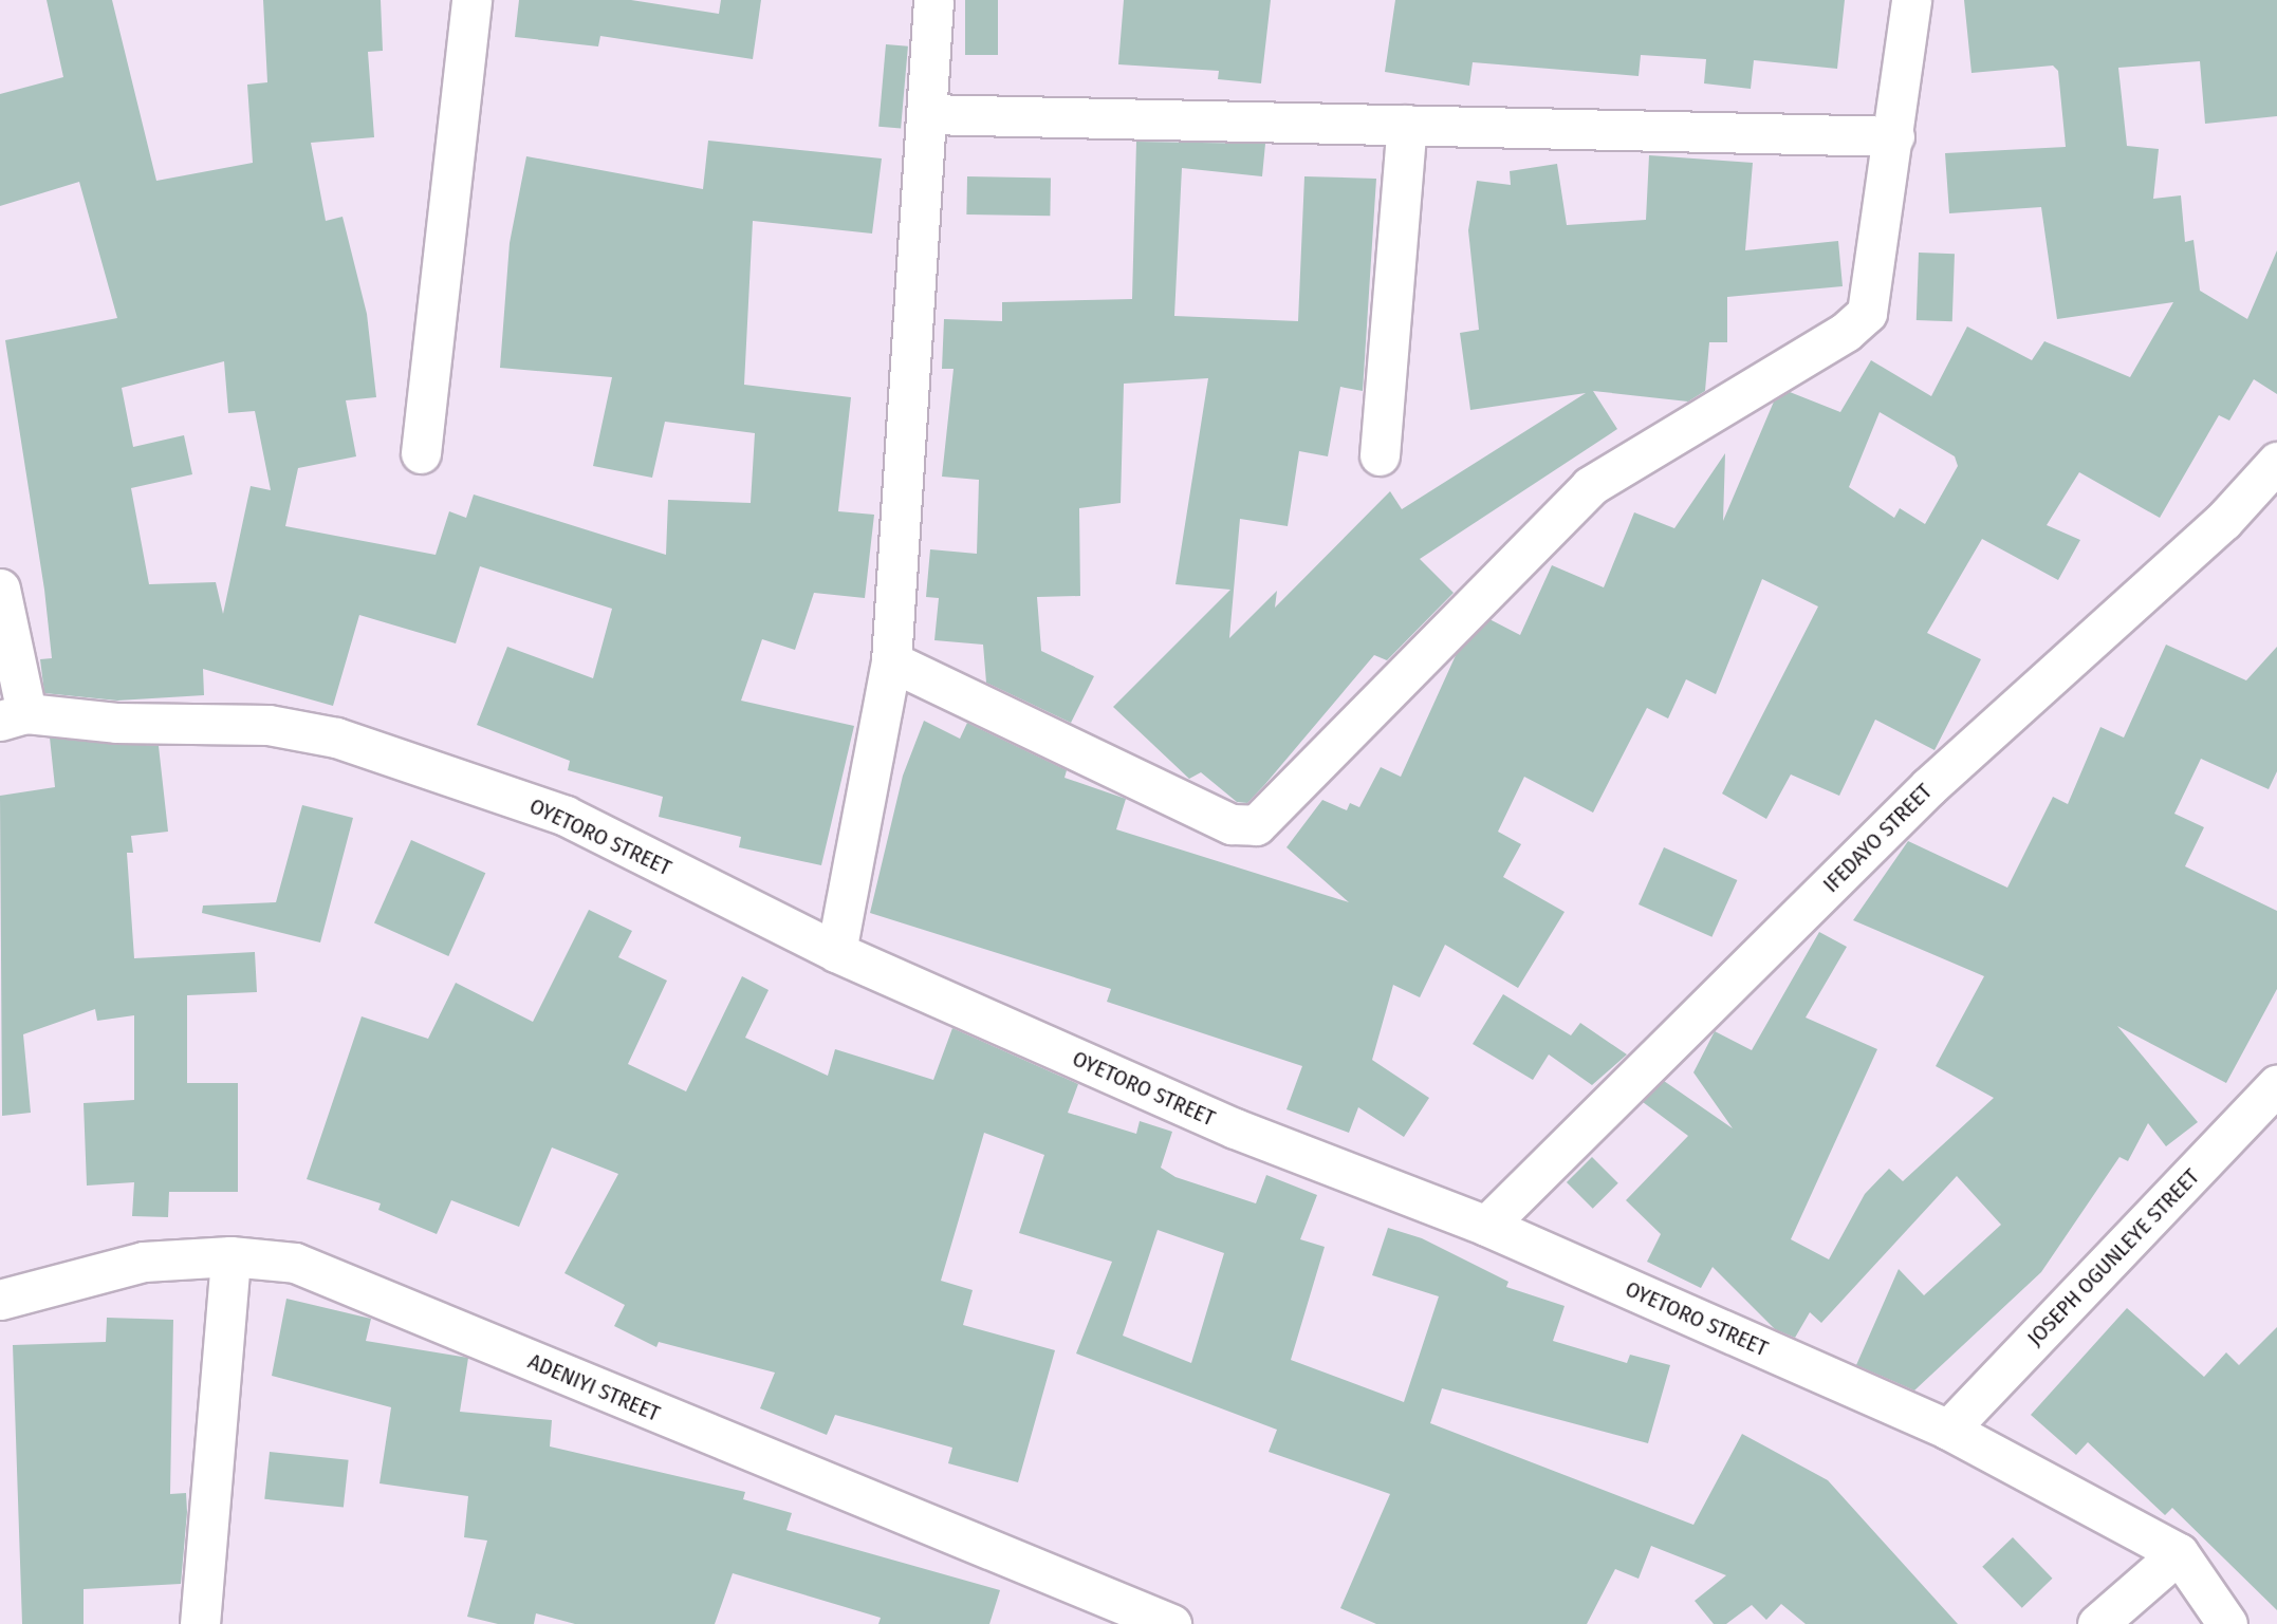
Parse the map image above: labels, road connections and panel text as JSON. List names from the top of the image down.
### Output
{
  "streets": {
    "street": [
      "OYETORO STREET",
      "IFEDAYO STREET",
      "JOSEPH OGUNLEYE STREET",
      "ADENIYI STREET"
    ]
  },
  "crossings": [
    ["OYETORO STREET", "IFEDAYO STREET"],
    ["OYETORO STREET", "JOSEPH OGUNLEYE STREET"]
  ]
}
